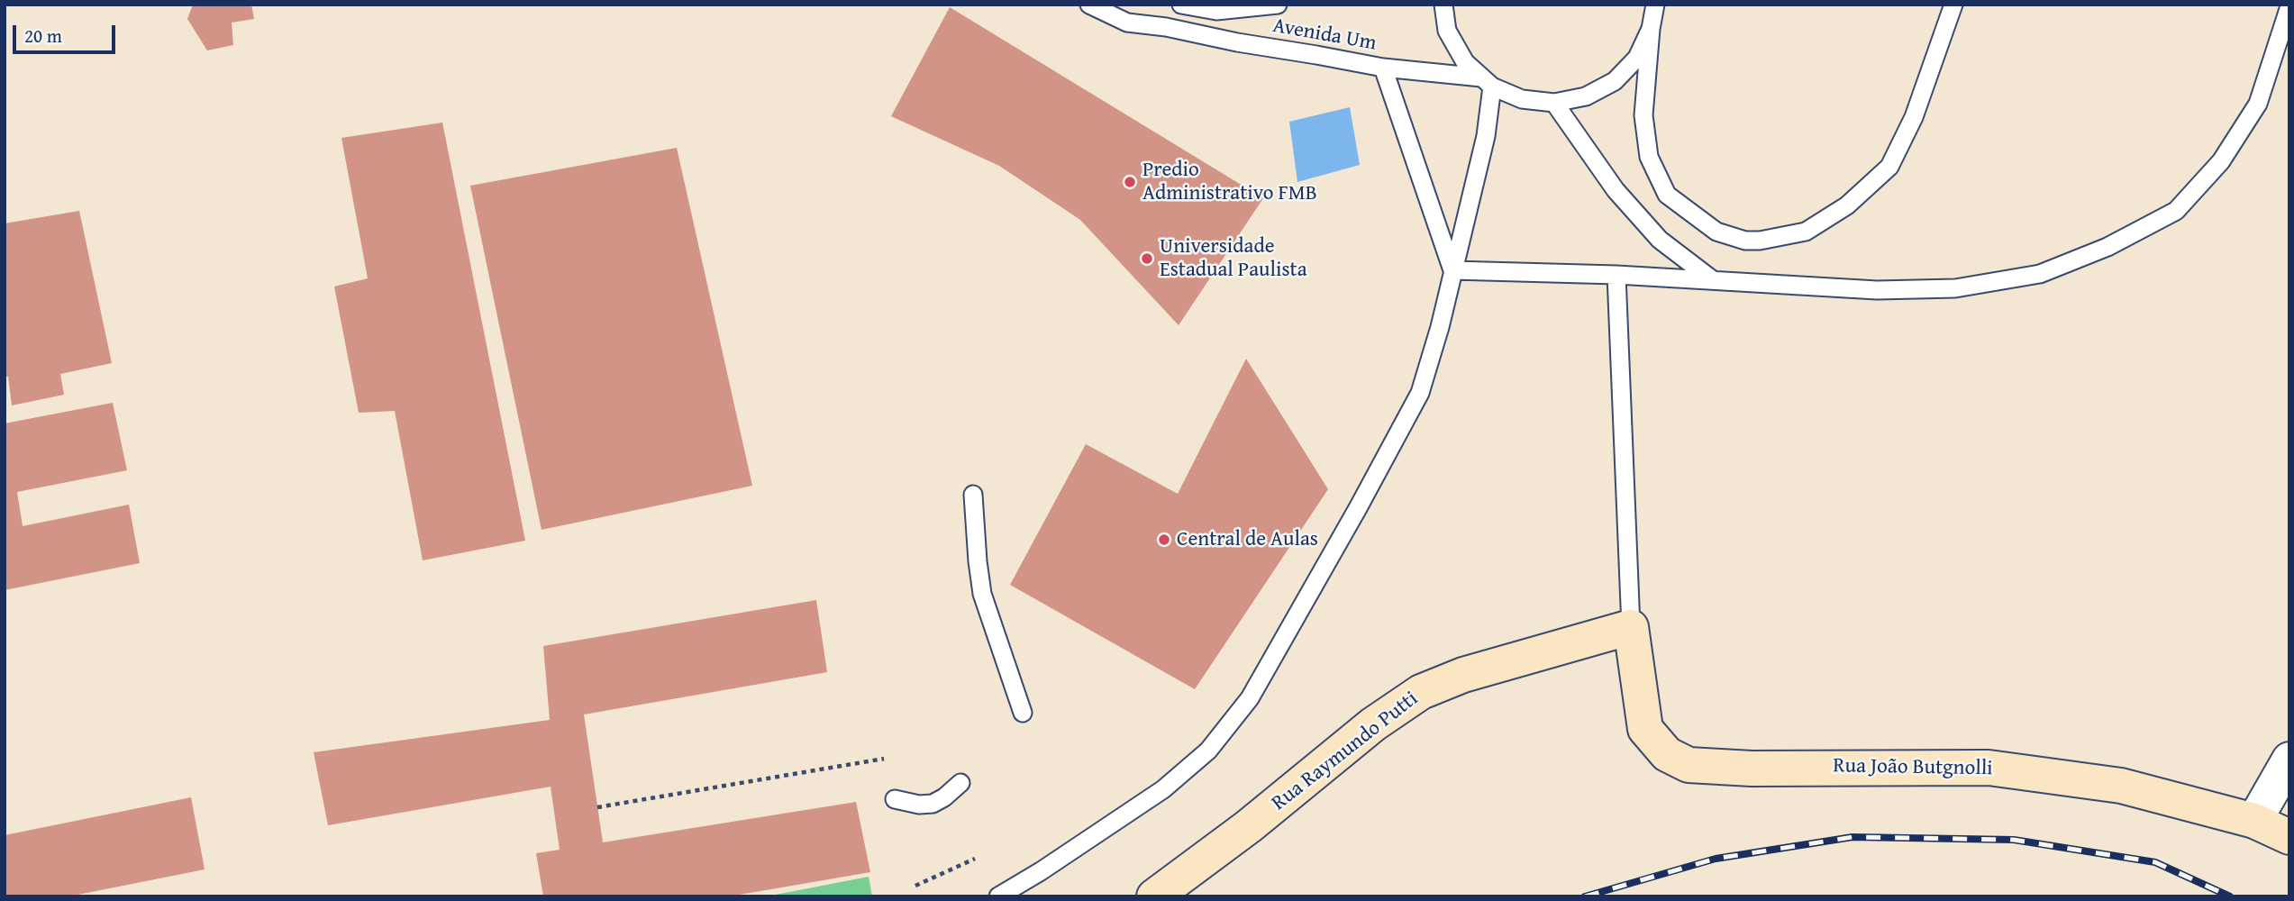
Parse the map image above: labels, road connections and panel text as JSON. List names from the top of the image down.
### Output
{
  "streets": {
    "street": ["Rua Raymundo Putti", "Rua João Butgnolli"],
    "lane": ["Avenida Um"]
  },
  "crossings": [
    ["Rua Raymundo Putti", "Rua João Butgnolli"]
  ],
  "places": ["Predio Administrativo FMB", "Universidade Estadual Paulista", "Central de Aulas"],
  "scale_bar": "20 m"
}
